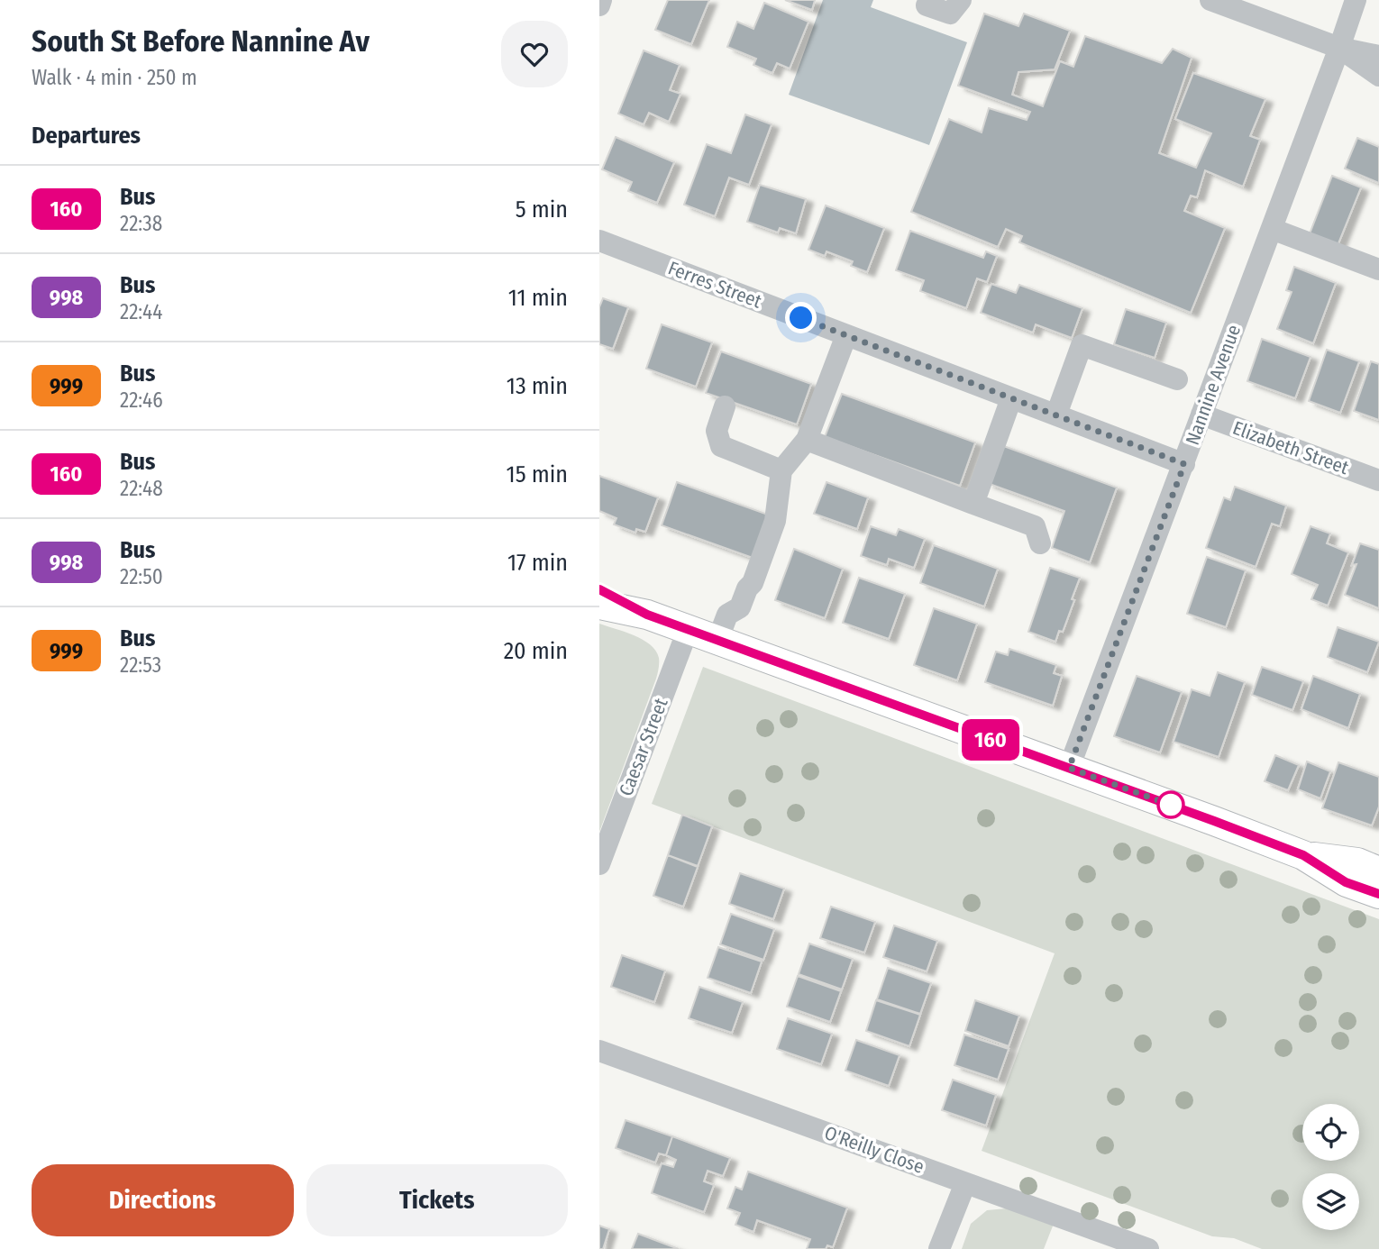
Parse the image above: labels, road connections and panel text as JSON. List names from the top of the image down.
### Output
{
  "streets": {
    "street": [
      "Ferres Street",
      "Nannine Avenue",
      "Elizabeth Street",
      "Caesar Street",
      "O'Reilly Close"
    ]
  },
  "crossings": [
    ["Ferres Street", "Nannine Avenue"],
    ["Nannine Avenue", "Elizabeth Street"]
  ],
  "lines": ["bus line 160"],
  "page": {
    "heading": [
      ["South St Before Nannine Av", "Walk · 4 min · 250 m"],
      "Departures"
    ],
    "on_map": "160",
    "list": [
      {
        "mark": "160",
        "name": "Bus",
        "note": "22:38",
        "value": "5 min"
      },
      {
        "mark": "998",
        "name": "Bus",
        "note": "22:44",
        "value": "11 min"
      },
      {
        "mark": "999",
        "name": "Bus",
        "note": "22:46",
        "value": "13 min"
      },
      {
        "mark": "160",
        "name": "Bus",
        "note": "22:48",
        "value": "15 min"
      },
      {
        "mark": "998",
        "name": "Bus",
        "note": "22:50",
        "value": "17 min"
      },
      {
        "mark": "999",
        "name": "Bus",
        "note": "22:53",
        "value": "20 min"
      }
    ],
    "buttons": ["Directions", "Tickets"]
  }
}
